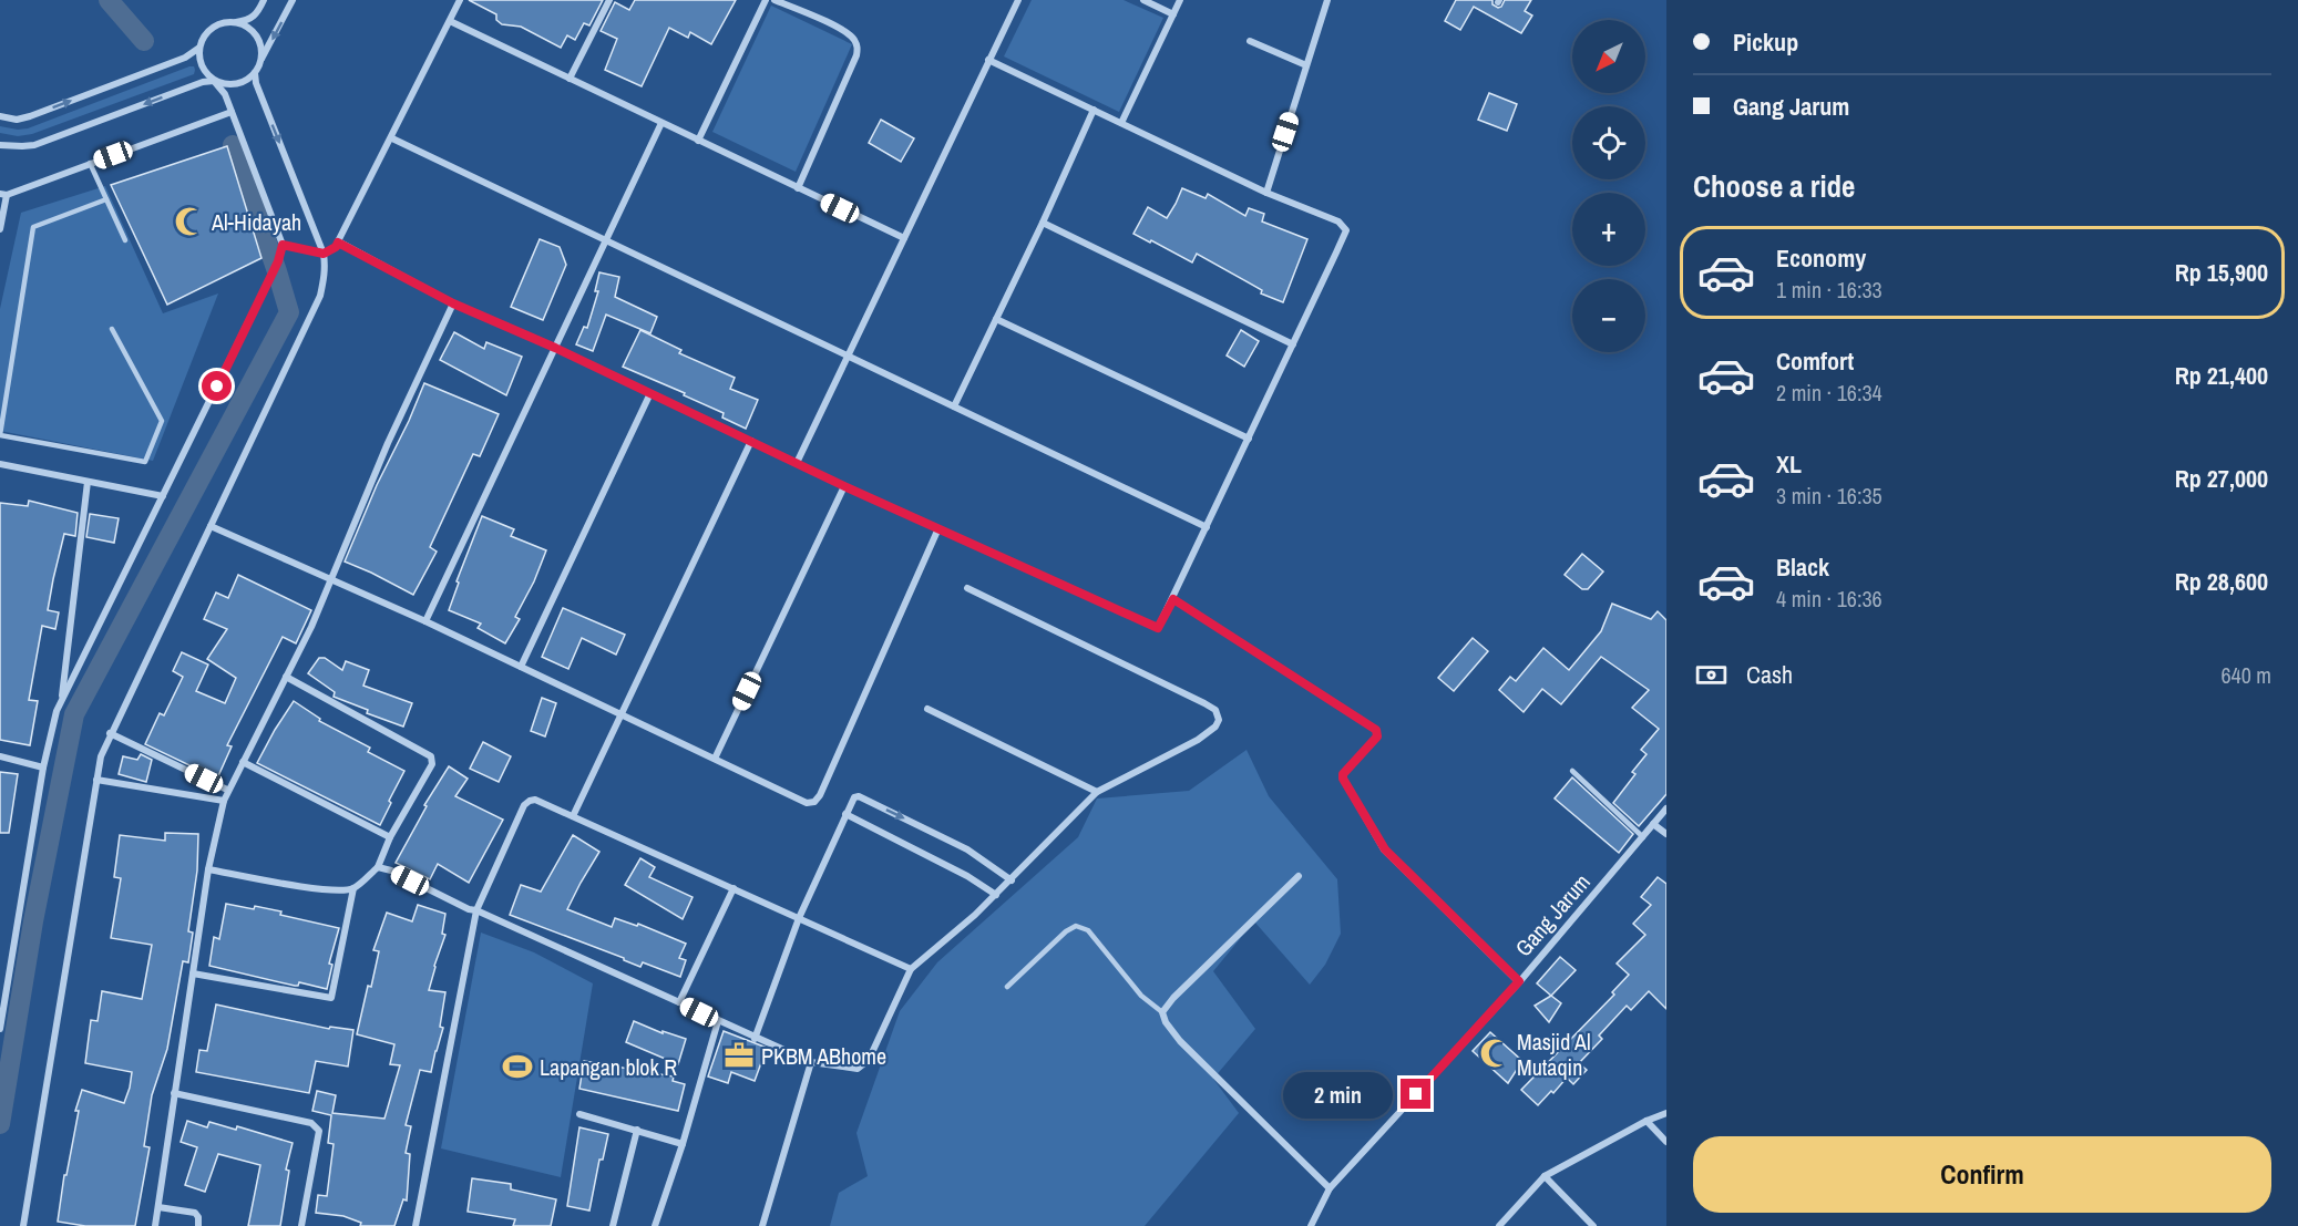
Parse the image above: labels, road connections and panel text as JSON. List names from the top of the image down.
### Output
{
  "streets": {
    "street": ["Gang Jarum"]
  },
  "places": {
    "mosque": ["Al-Hidayah", "Masjid Al Mutaqin"],
    "office": ["PKBM ABhome"],
    "sports": ["Lapangan blok R"]
  },
  "north": "bottom left",
  "page": {
    "banner": ["Pickup", "Gang Jarum"],
    "map_buttons": ["+", "−"],
    "heading": "Choose a ride",
    "list": [
      {
        "name": "Economy",
        "note": "1 min · 16:33",
        "value": "Rp 15,900"
      },
      {
        "name": "Comfort",
        "note": "2 min · 16:34",
        "value": "Rp 21,400"
      },
      {
        "name": "XL",
        "note": "3 min · 16:35",
        "value": "Rp 27,000"
      },
      {
        "name": "Black",
        "note": "4 min · 16:36",
        "value": "Rp 28,600"
      }
    ],
    "pay": ["Cash", "640 m"],
    "bubble": "2 min",
    "buttons": "Confirm"
  }
}
